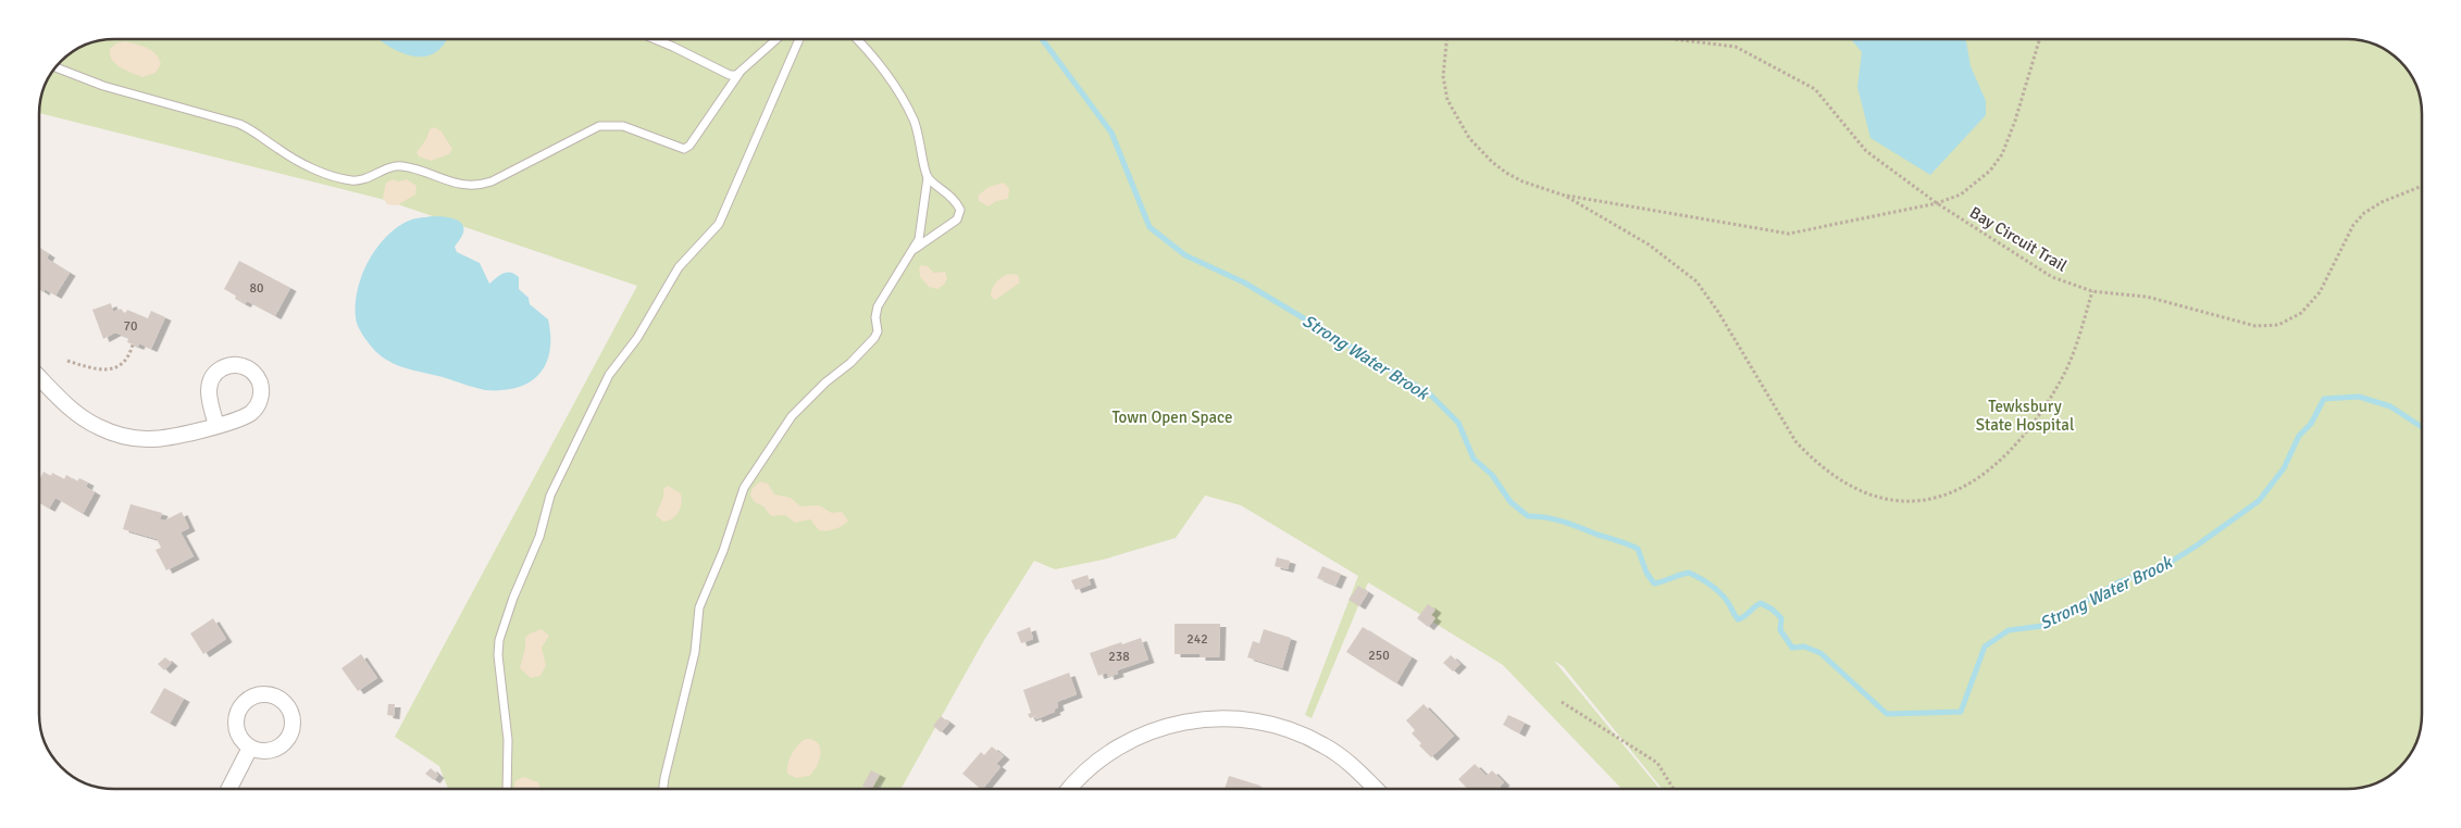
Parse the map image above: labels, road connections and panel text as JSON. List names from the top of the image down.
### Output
{
  "streets": {
    "path": ["Bay Circuit Trail"]
  },
  "water": ["Strong Water Brook"],
  "parks": ["Tewksbury State Hospital", "Town Open Space"],
  "house_numbers": [
    "80",
    "70",
    "242",
    "250",
    "238"
  ]
}
